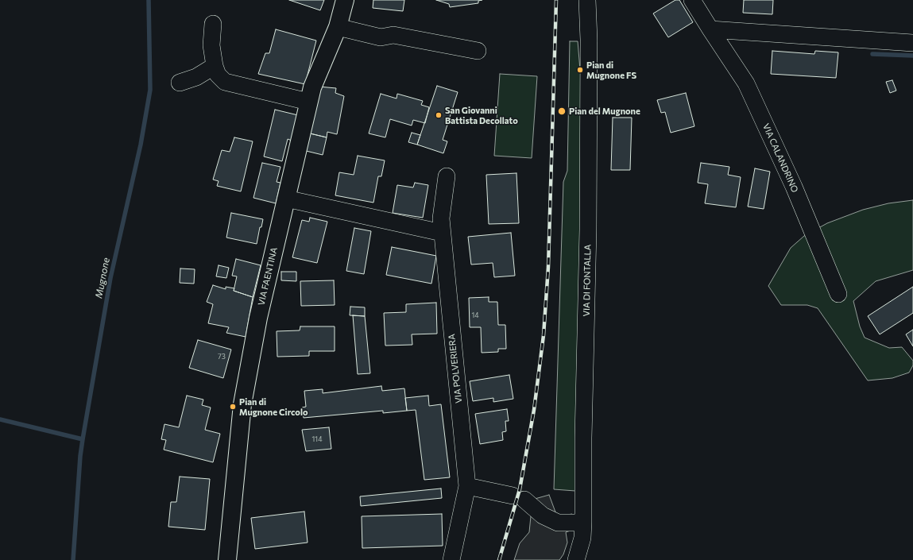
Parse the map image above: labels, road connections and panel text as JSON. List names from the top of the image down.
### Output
{
  "streets": {
    "main road": ["VIA FAENTINA"],
    "street": ["VIA CALANDRINO", "VIA DI FONTALLA", "VIA POLVERIERA"]
  },
  "water": ["Mugnone"],
  "places": [
    "Pian di Mugnone FS",
    "Pian del Mugnone",
    "San Giovanni Battista Decollato",
    "Pian di Mugnone Circolo"
  ],
  "house_numbers": ["14", "73", "114"]
}
